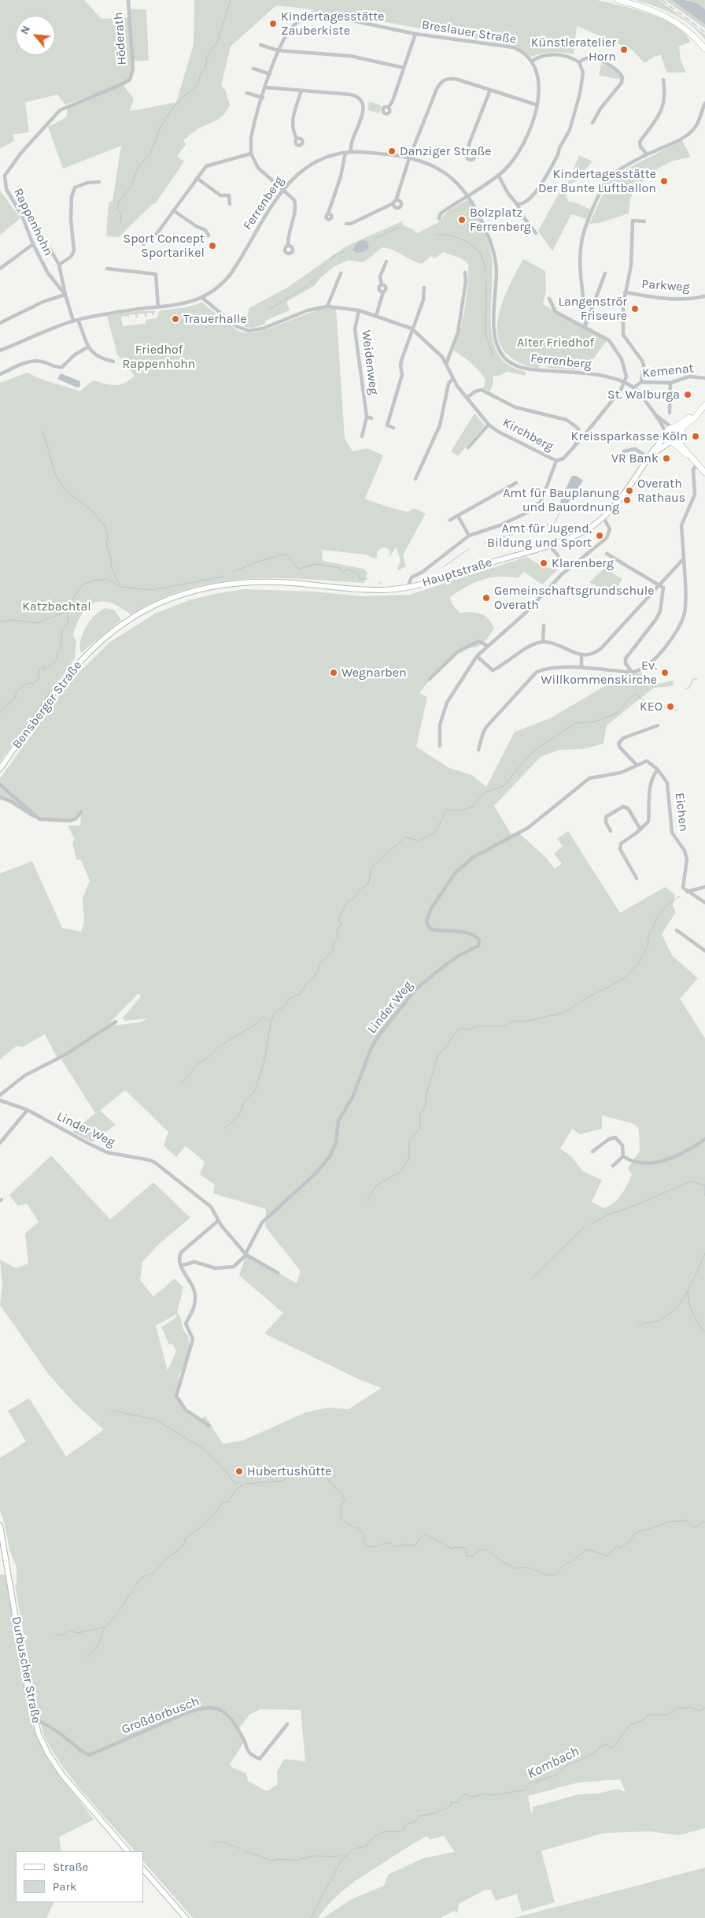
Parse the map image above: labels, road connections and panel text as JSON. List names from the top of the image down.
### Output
{
  "streets": {
    "main road": ["Hauptstraße", "Bensberger Straße", "Durbuscher Straße"],
    "street": [
      "Breslauer Straße",
      "Höderath",
      "Ferrenberg",
      "Rappenhohn",
      "Parkweg",
      "Weidenweg",
      "Kemenat",
      "Kirchberg",
      "Eichen",
      "Linder Weg",
      "Großdorbusch"
    ]
  },
  "crossings": [
    ["Höderath", "Rappenhohn"],
    ["Ferrenberg", "Rappenhohn"],
    ["Ferrenberg", "Kemenat"],
    ["Ferrenberg", "Kirchberg"],
    ["Ferrenberg", "Hauptstraße"],
    ["Weidenweg", "Kirchberg"],
    ["Hauptstraße", "Bensberger Straße"],
    ["Durbuscher Straße", "Großdorbusch"]
  ],
  "water": ["Kombach"],
  "parks": ["Alter Friedhof", "Friedhof Rappenhohn", "Katzbachtal"],
  "places": [
    "Kindertagesstätte Zauberkiste",
    "Künstleratelier Horn",
    "Danziger Straße",
    "Kindertagesstätte Der Bunte Luftballon",
    "Bolzplatz Ferrenberg",
    "Sport Concept Sportarikel",
    "Langenströr Friseure",
    "Trauerhalle",
    "St. Walburga",
    "Kreissparkasse Köln",
    "VR Bank",
    "Overath Rathaus",
    "Amt für Bauplanung und Bauordnung",
    "Amt für Jugend, Bildung und Sport",
    "Klarenberg",
    "Gemeinschaftsgrundschule Overath",
    "Wegnarben",
    "Ev. Willkommenskirche",
    "KEO",
    "Hubertushütte"
  ],
  "legend": ["Straße", "Park"],
  "north": "top left"
}
